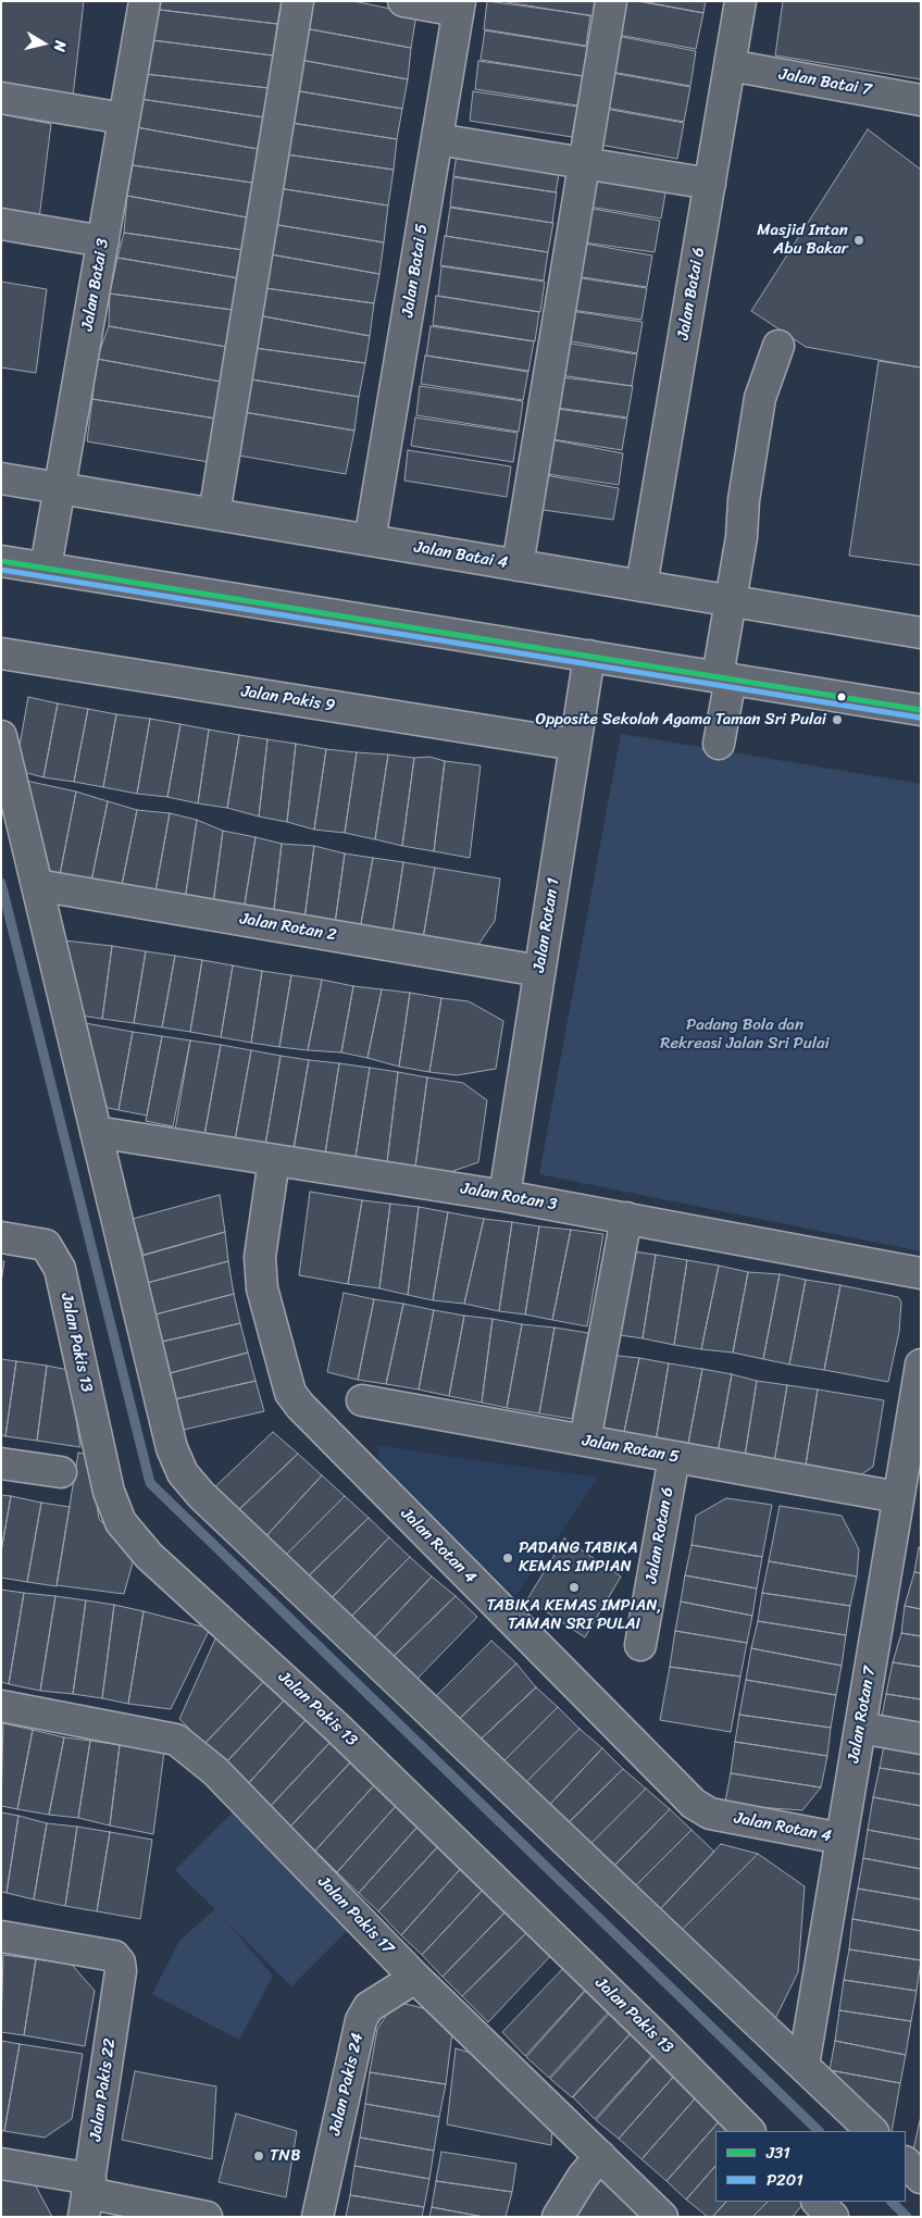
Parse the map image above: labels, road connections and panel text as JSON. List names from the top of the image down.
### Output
{
  "streets": {
    "street": [
      "Jalan Batai 7",
      "Jalan Batai 5",
      "Jalan Batai 3",
      "Jalan Batai 6",
      "Jalan Batai 4",
      "Jalan Pakis 9",
      "Jalan Rotan 1",
      "Jalan Rotan 2",
      "Jalan Rotan 3",
      "Jalan Pakis 13",
      "Jalan Rotan 5",
      "Jalan Rotan 6",
      "Jalan Rotan 4",
      "Jalan Rotan 7",
      "Jalan Pakis 17",
      "Jalan Pakis 24",
      "Jalan Pakis 22"
    ]
  },
  "crossings": [
    ["Jalan Batai 7", "Jalan Batai 6"],
    ["Jalan Batai 5", "Jalan Batai 4"],
    ["Jalan Batai 3", "Jalan Batai 4"],
    ["Jalan Batai 6", "Jalan Batai 4"],
    ["Jalan Pakis 9", "Jalan Rotan 1"],
    ["Jalan Rotan 1", "Jalan Rotan 2"],
    ["Jalan Rotan 1", "Jalan Rotan 3"],
    ["Jalan Rotan 3", "Jalan Rotan 4"],
    ["Jalan Rotan 5", "Jalan Rotan 6"],
    ["Jalan Rotan 5", "Jalan Rotan 7"],
    ["Jalan Rotan 4", "Jalan Rotan 7"],
    ["Jalan Pakis 17", "Jalan Pakis 24"]
  ],
  "parks": ["Padang Bola dan Rekreasi Jalan Sri Pulai"],
  "places": [
    "Masjid Intan Abu Bakar",
    "Opposite Sekolah Agama Taman Sri Pulai",
    "PADANG TABIKA KEMAS IMPIAN",
    "TABIKA KEMAS IMPIAN, TAMAN SRI PULAI",
    "TNB"
  ],
  "lines": ["transit line J31", "transit line P201"],
  "legend": ["J31", "P201"],
  "north": "right"
}
